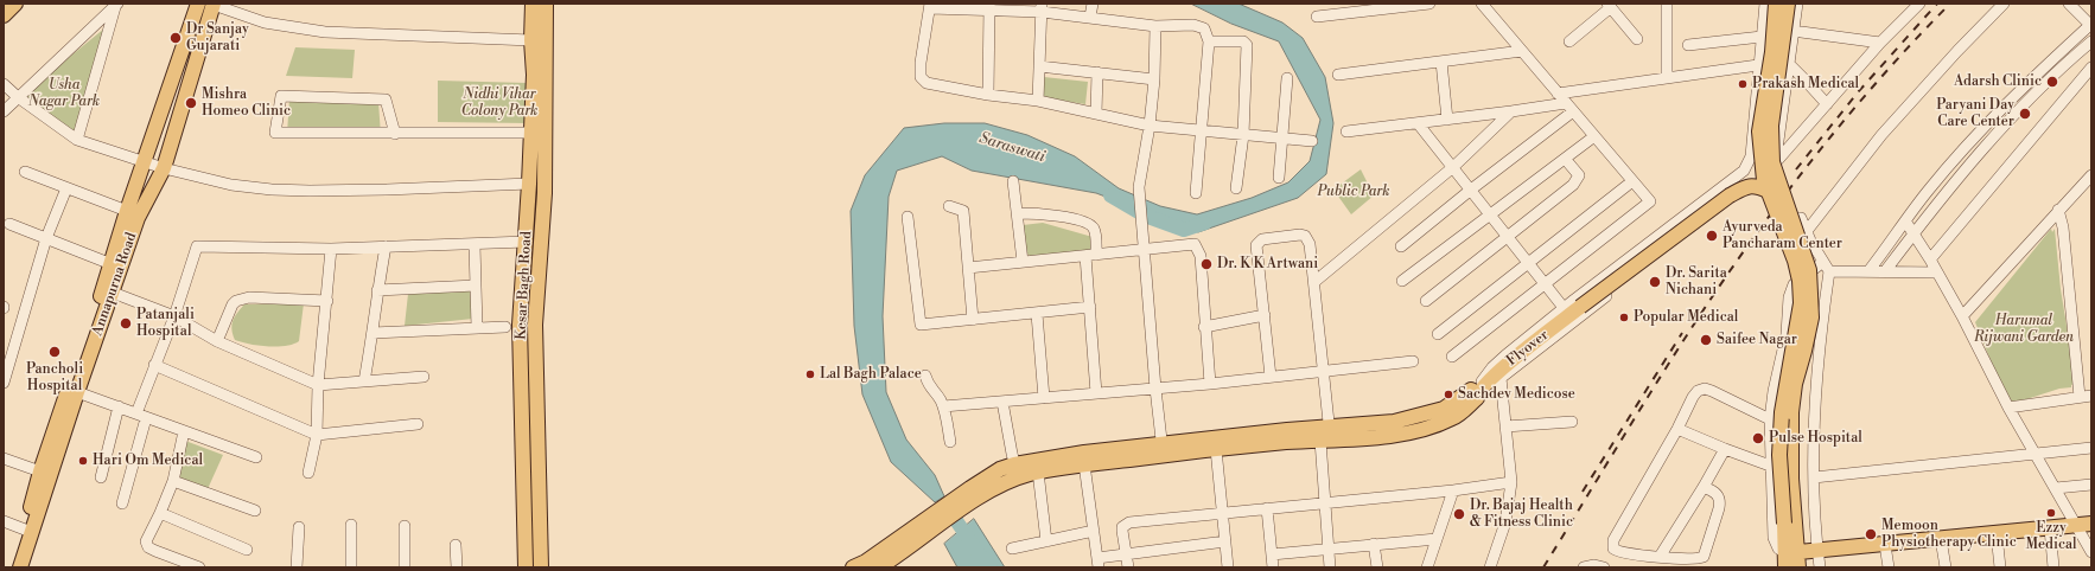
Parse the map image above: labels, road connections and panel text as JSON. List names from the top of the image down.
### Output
{
  "streets": {
    "main road": ["Annapurna Road", "Kesar Bagh Road", "Flyover"]
  },
  "water": ["Saraswati"],
  "parks": [
    "Usha Nagar Park",
    "Nidhi Vihar Colony Park",
    "Public Park",
    "Harumal Rijwani Garden"
  ],
  "places": [
    "Dr Sanjay Gujarati",
    "Adarsh Clinic",
    "Prakash Medical",
    "Mishra Homeo Clinic",
    "Paryani Day Care Center",
    "Ayurveda Pancharam Center",
    "Dr. K K Artwani",
    "Dr. Sarita Nichani",
    "Popular Medical",
    "Patanjali Hospital",
    "Saifee Nagar",
    "Pancholi Hospital",
    "Lal Bagh Palace",
    "Sachdev Medicose",
    "Pulse Hospital",
    "Hari Om Medical",
    "Ezzy Medical",
    "Dr. Bajaj Health & Fitness Clinic",
    "Memoon Physiotherapy Clinic"
  ]
}
